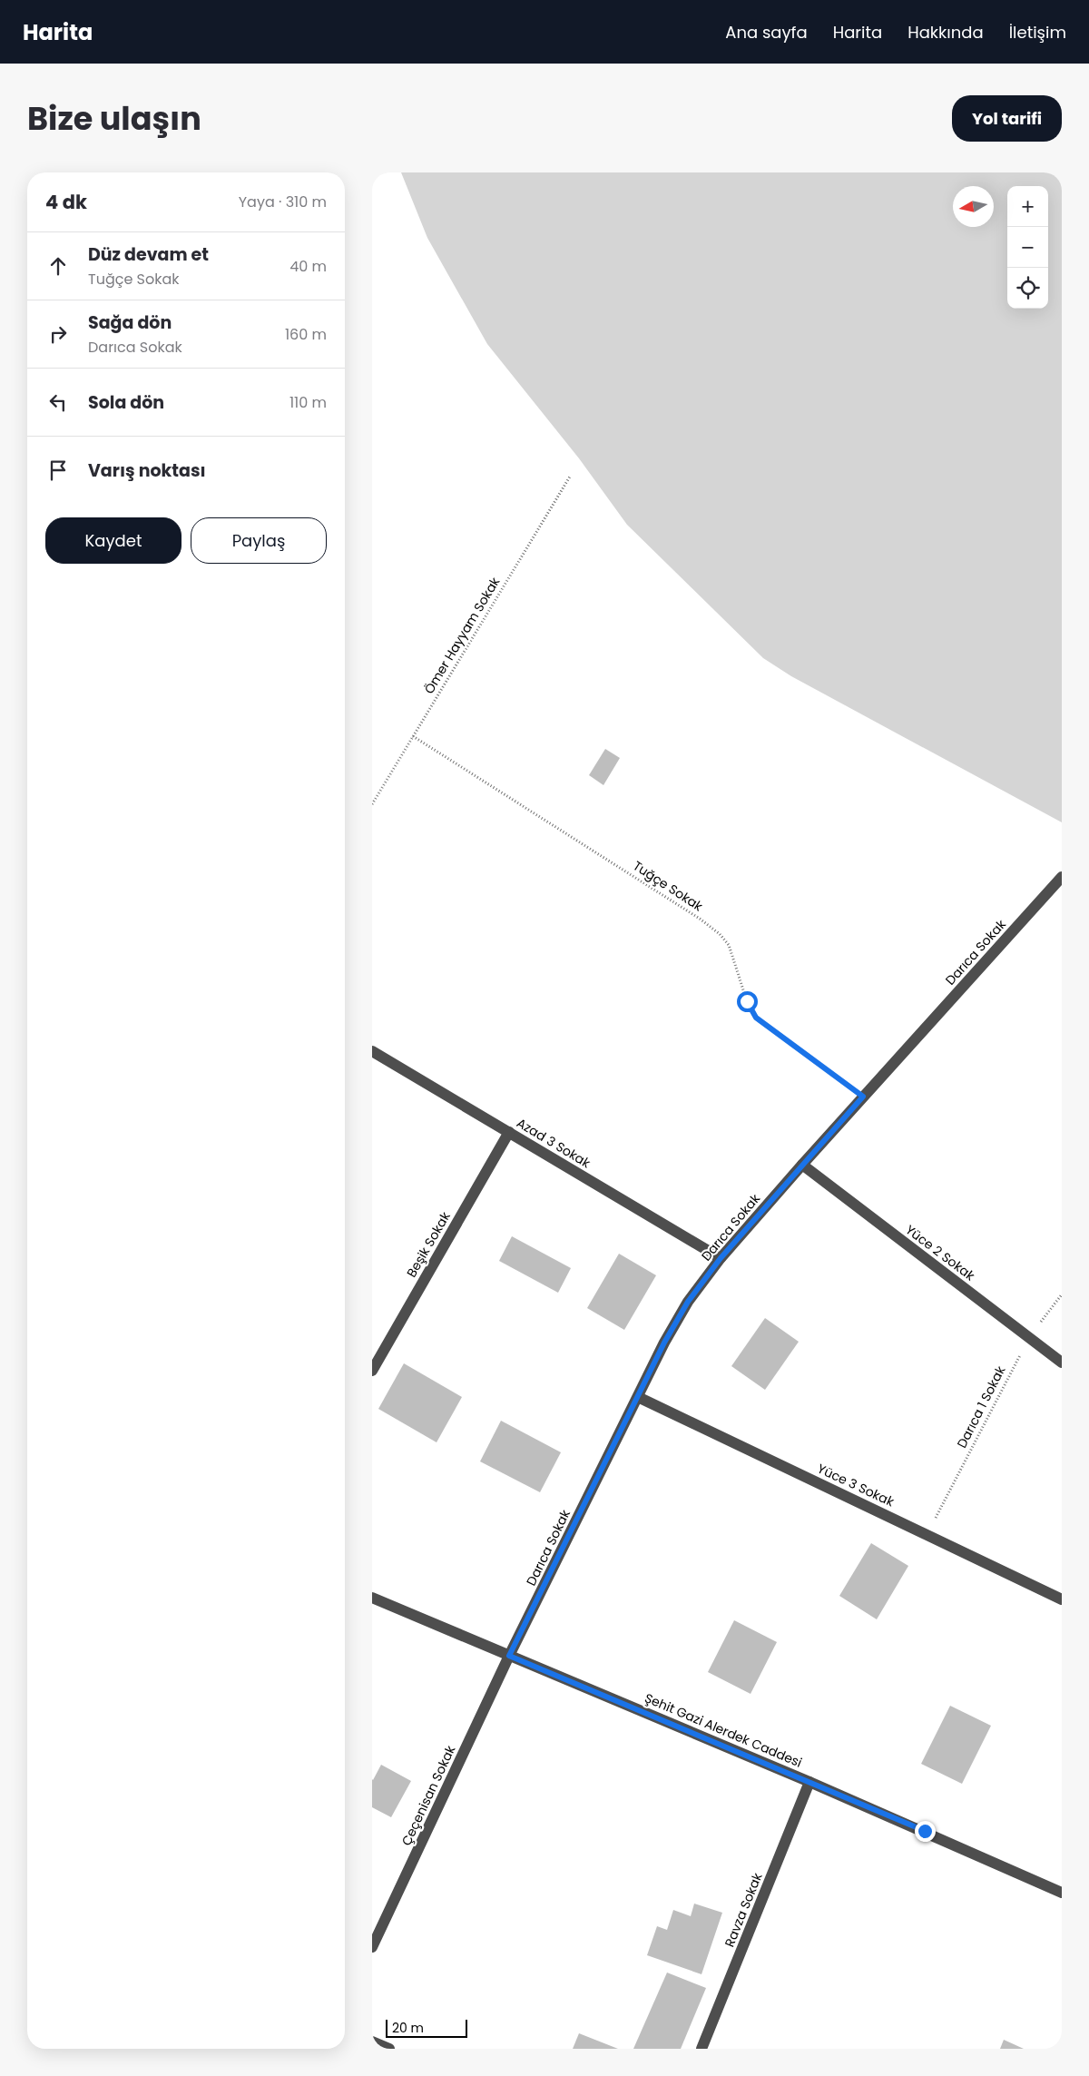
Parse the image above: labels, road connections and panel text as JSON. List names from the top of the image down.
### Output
{
  "streets": {
    "street": [
      "Darıca Sokak",
      "Azad 3 Sokak",
      "Beşik Sokak",
      "Yüce 2 Sokak",
      "Yüce 3 Sokak",
      "Şehit Gazi Alerdek Caddesi",
      "Çeçenisan Sokak",
      "Ravza Sokak"
    ],
    "path": ["Ömer Hayyam Sokak", "Tuğçe Sokak", "Darıca 1 Sokak"]
  },
  "crossings": [
    ["Ömer Hayyam Sokak", "Tuğçe Sokak"],
    ["Tuğçe Sokak", "Darıca Sokak"],
    ["Darıca Sokak", "Azad 3 Sokak"],
    ["Darıca Sokak", "Yüce 2 Sokak"],
    ["Darıca Sokak", "Yüce 3 Sokak"],
    ["Darıca Sokak", "Şehit Gazi Alerdek Caddesi"],
    ["Darıca Sokak", "Çeçenisan Sokak"],
    ["Azad 3 Sokak", "Beşik Sokak"],
    ["Yüce 2 Sokak", "Darıca 1 Sokak"],
    ["Darıca 1 Sokak", "Yüce 3 Sokak"],
    ["Şehit Gazi Alerdek Caddesi", "Çeçenisan Sokak"],
    ["Şehit Gazi Alerdek Caddesi", "Ravza Sokak"]
  ],
  "scale_bar": "20 m",
  "north": "left",
  "page": {
    "header": "Harita",
    "nav": [
      "Ana sayfa",
      "Harita",
      "Hakkında",
      "İletişim"
    ],
    "title": "Bize ulaşın",
    "buttons": [
      "Yol tarifi",
      ["Kaydet", "Paylaş"]
    ],
    "heading": ["4 dk", "Yaya · 310 m"],
    "map_buttons": ["+", "−"],
    "list": [
      ["Düz devam et", "Tuğçe Sokak", "40 m"],
      ["Sağa dön", "Darıca Sokak", "160 m"],
      ["Sola dön", "110 m"],
      "Varış noktası"
    ],
    "scale": "20 m"
  }
}
